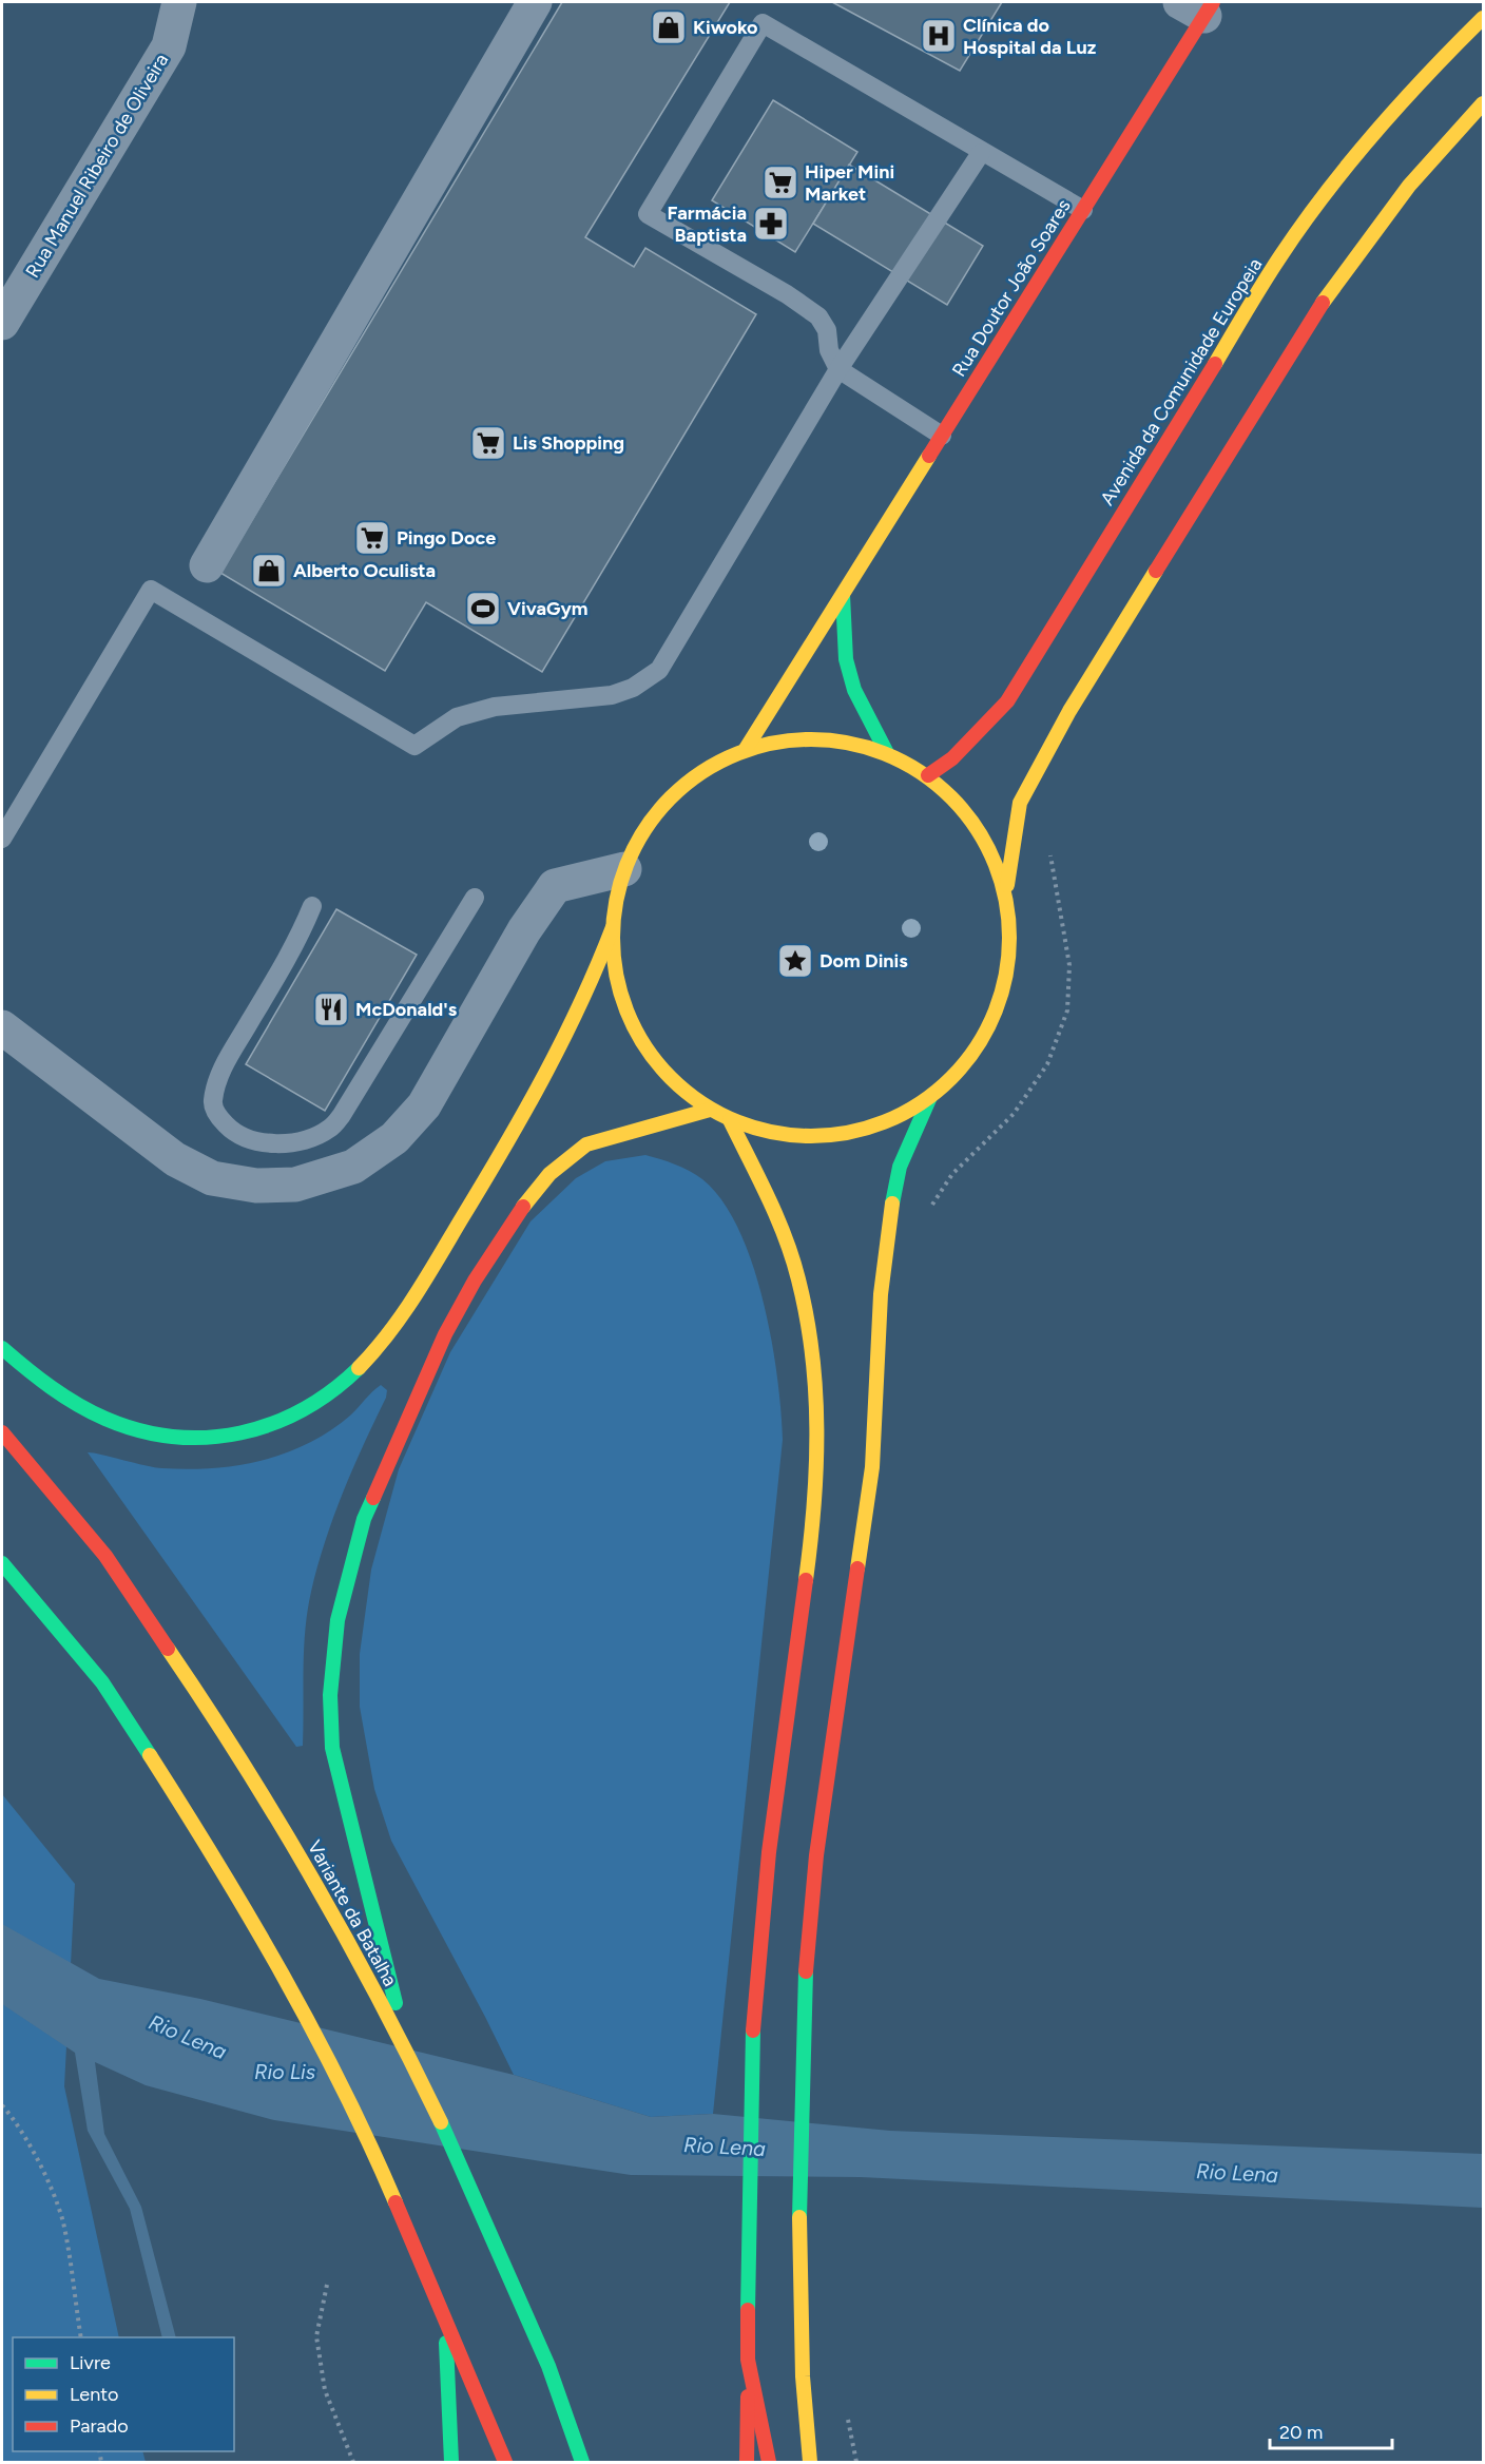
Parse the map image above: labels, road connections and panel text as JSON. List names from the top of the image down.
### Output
{
  "streets": {
    "main road": ["Rua Doutor João Soares", "Avenida da Comunidade Europeia", "Variante da Batalha"],
    "street": ["Rua Manuel Ribeiro de Oliveira"]
  },
  "water": ["Rio Lena", "Rio Lis"],
  "places": {
    "shop": ["Kiwoko", "Alberto Oculista"],
    "hospital": ["Clínica do Hospital da Luz"],
    "supermarket": ["Hiper Mini Market", "Lis Shopping", "Pingo Doce"],
    "pharmacy": ["Farmácia Baptista"],
    "sports": ["VivaGym"],
    "place": ["Dom Dinis"],
    "restaurant": ["McDonald's"]
  },
  "legend": ["Livre", "Lento", "Parado"],
  "scale_bar": "20 m"
}
